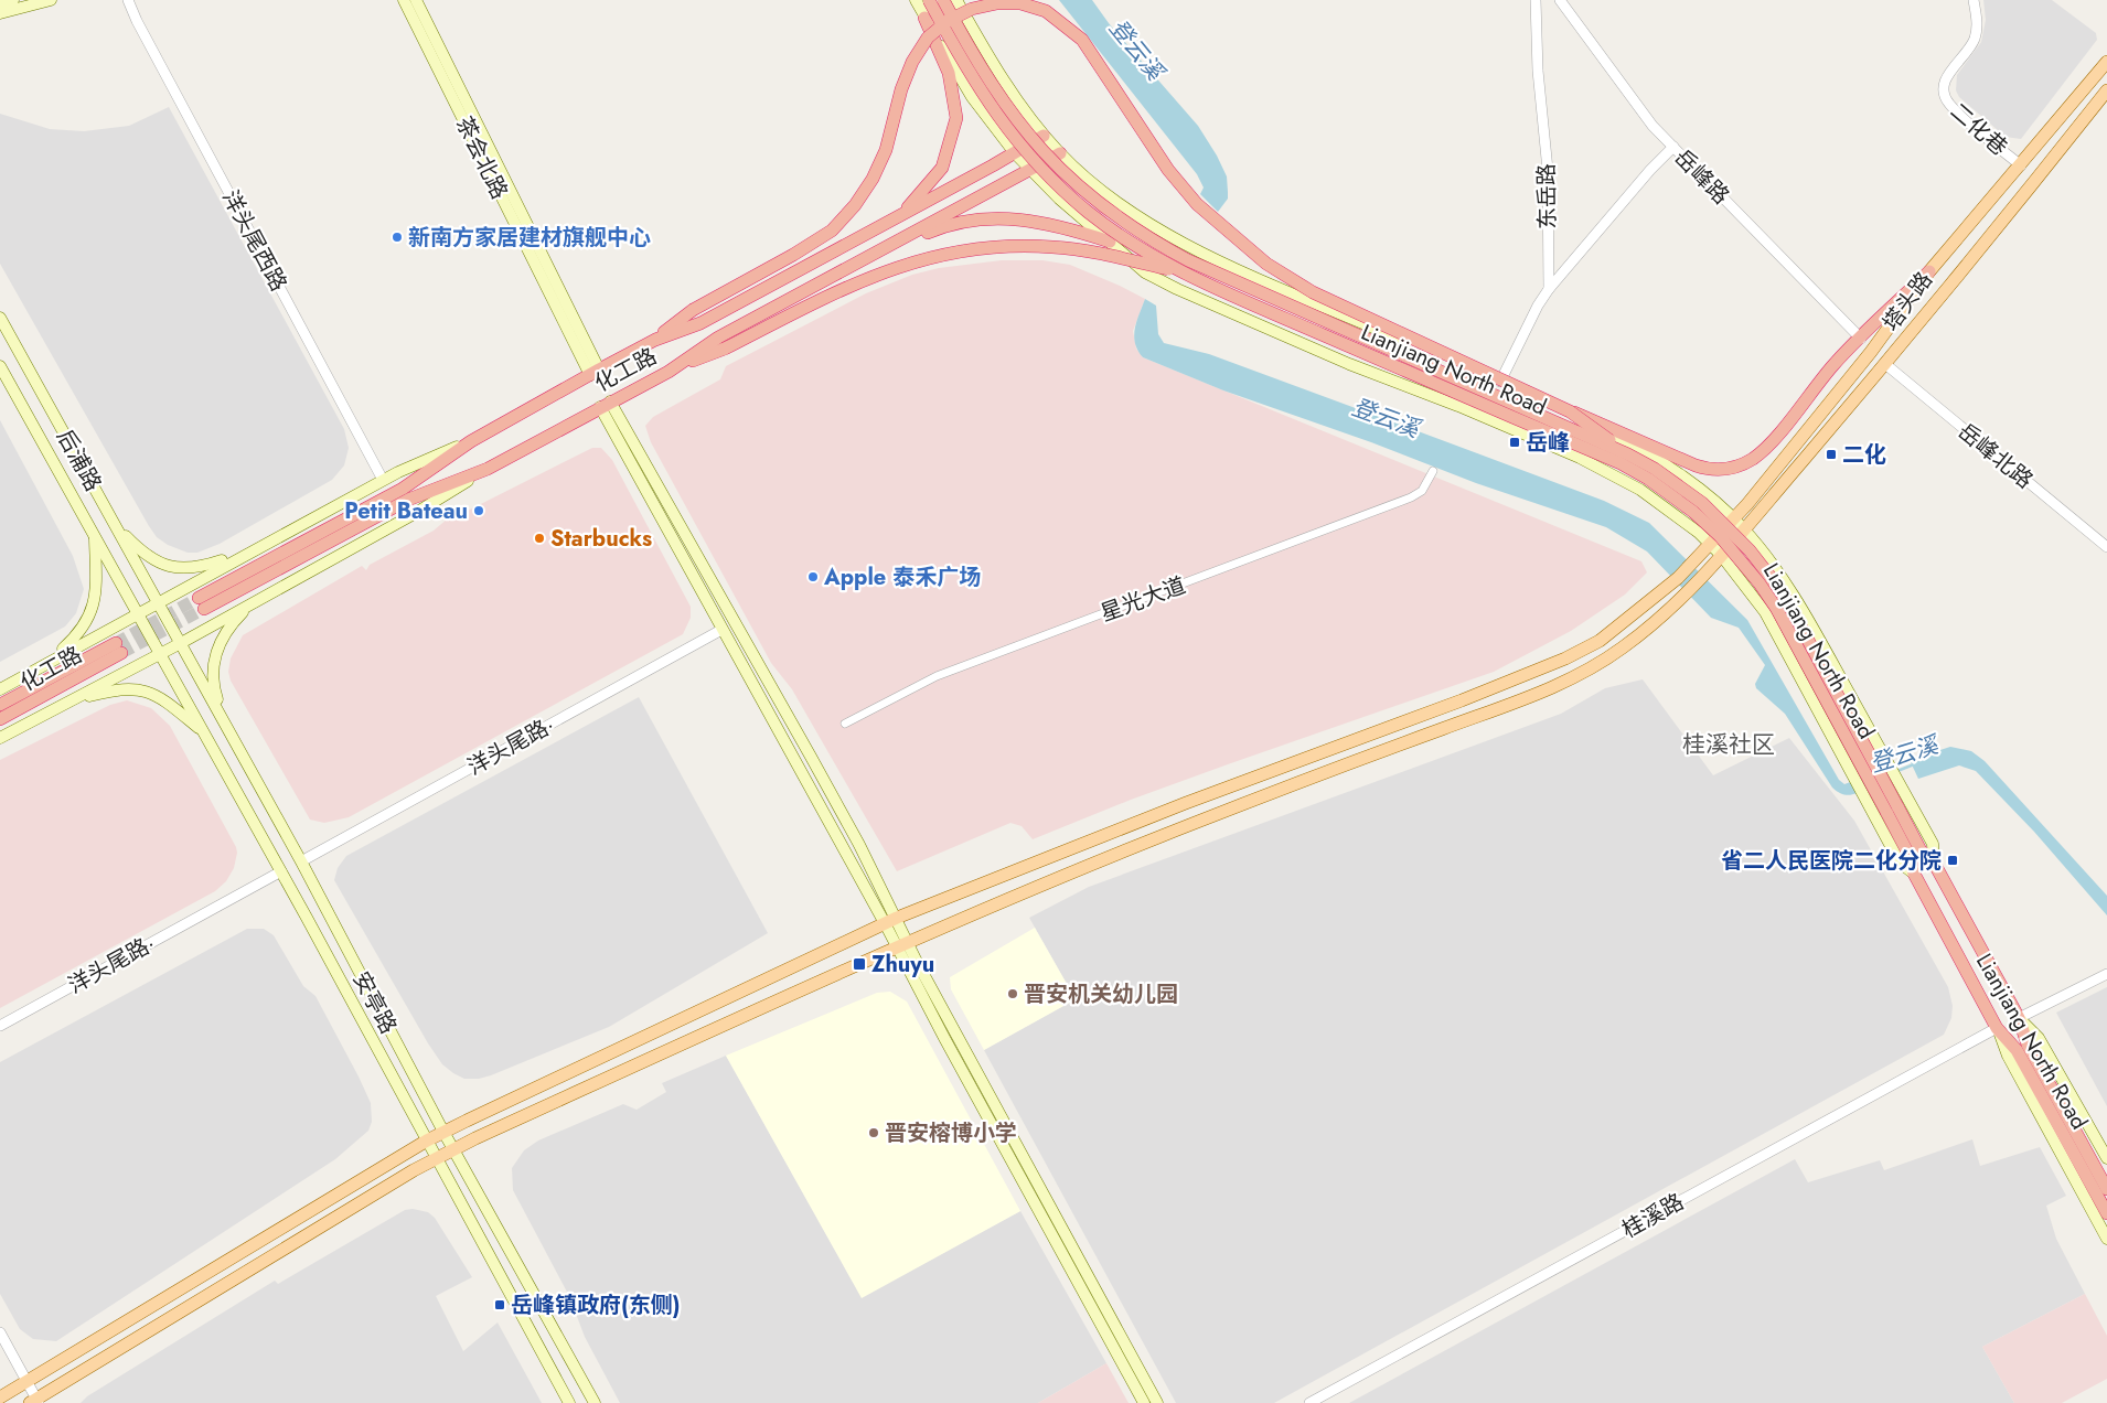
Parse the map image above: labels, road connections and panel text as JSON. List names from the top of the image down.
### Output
{
  "streets": {
    "highway": ["化工路", "Lianjiang North Road"],
    "main road": [
      "茶会北路",
      "塔头路",
      "后浦路",
      "安亭路"
    ],
    "street": [
      "二化巷",
      "岳峰路",
      "东岳路",
      "洋头尾西路",
      "岳峰北路",
      "星光大道",
      "洋头尾路·",
      "桂溪路"
    ]
  },
  "crossings": [
    ["二化巷", "塔头路"],
    ["茶会北路", "化工路"],
    ["塔头路", "岳峰北路"],
    ["塔头路", "安亭路"],
    ["Lianjiang North Road", "桂溪路"],
    ["后浦路", "安亭路"],
    ["洋头尾路·", "安亭路"]
  ],
  "districts": ["桂溪社区"],
  "water": ["登云溪"],
  "places": {
    "other": [
      "新南方家居建材旗舰中心",
      "Petit Bateau",
      "Starbucks",
      "Apple 泰禾广场",
      "晋安机关幼儿园",
      "晋安榕博小学"
    ],
    "transit": [
      "岳峰",
      "二化",
      "省二人民医院二化分院",
      "Zhuyu",
      "岳峰镇政府(东侧)"
    ]
  }
}
